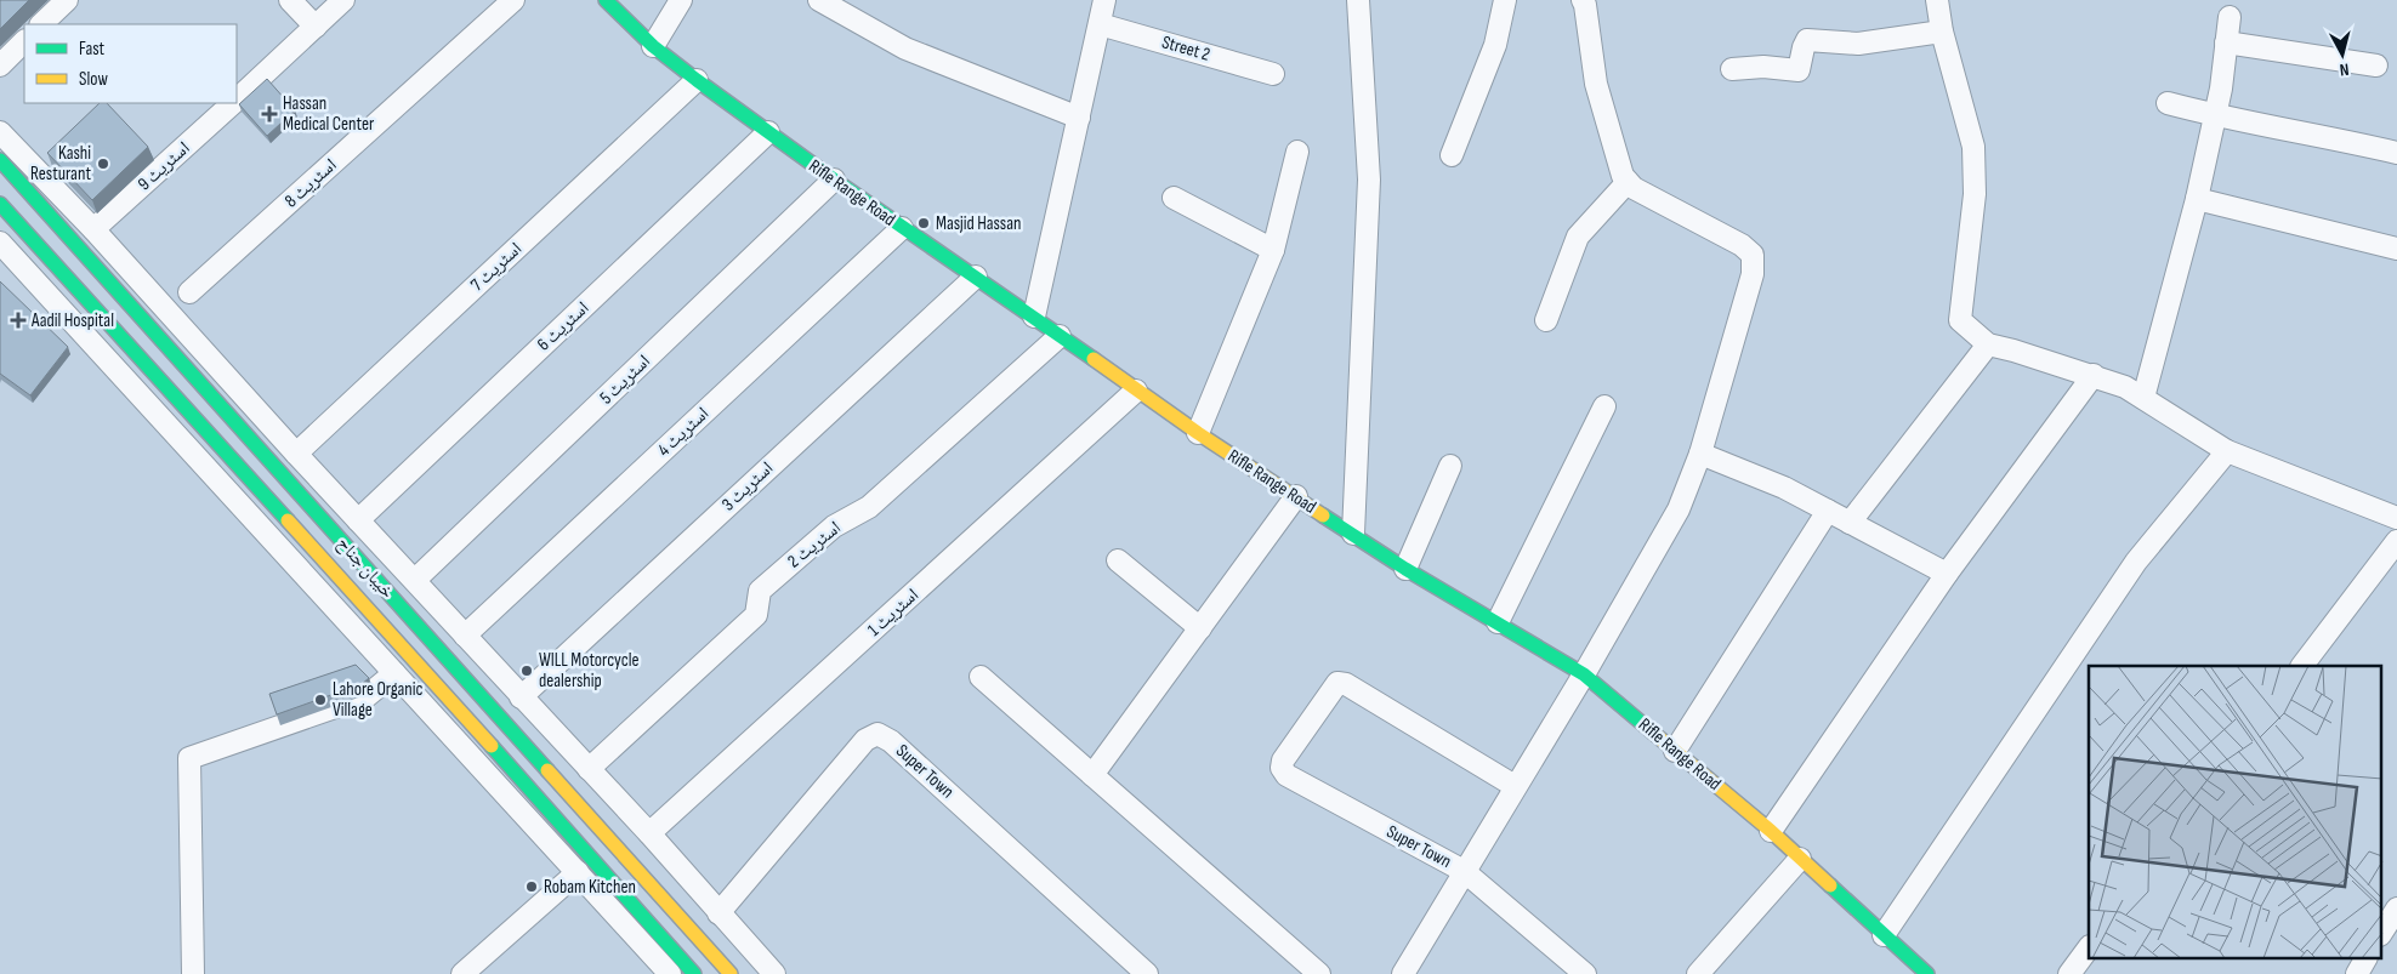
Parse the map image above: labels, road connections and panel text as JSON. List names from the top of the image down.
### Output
{
  "streets": {
    "main road": ["Rifle Range Road", "خیبان جناح"],
    "street": [
      "Street 2",
      "اسٹریٹ 9",
      "اسٹریٹ 8",
      "اسٹریٹ 7",
      "اسٹریٹ 6",
      "اسٹریٹ 5",
      "اسٹریٹ 4",
      "اسٹریٹ 3",
      "اسٹریٹ 2",
      "اسٹریٹ 1",
      "Super Town"
    ]
  },
  "crossings": [
    ["Rifle Range Road", "اسٹریٹ 7"],
    ["Rifle Range Road", "اسٹریٹ 6"],
    ["Rifle Range Road", "اسٹریٹ 5"],
    ["Rifle Range Road", "اسٹریٹ 4"],
    ["Rifle Range Road", "اسٹریٹ 3"],
    ["Rifle Range Road", "اسٹریٹ 2"],
    ["Rifle Range Road", "اسٹریٹ 1"]
  ],
  "places": {
    "health": ["Hassan Medical Center", "Aadil Hospital"],
    "other": [
      "Kashi Resturant",
      "Masjid Hassan",
      "WILL Motorcycle dealership",
      "Lahore Organic Village",
      "Robam Kitchen"
    ]
  },
  "legend": ["Fast", "Slow"],
  "north": "bottom"
}
